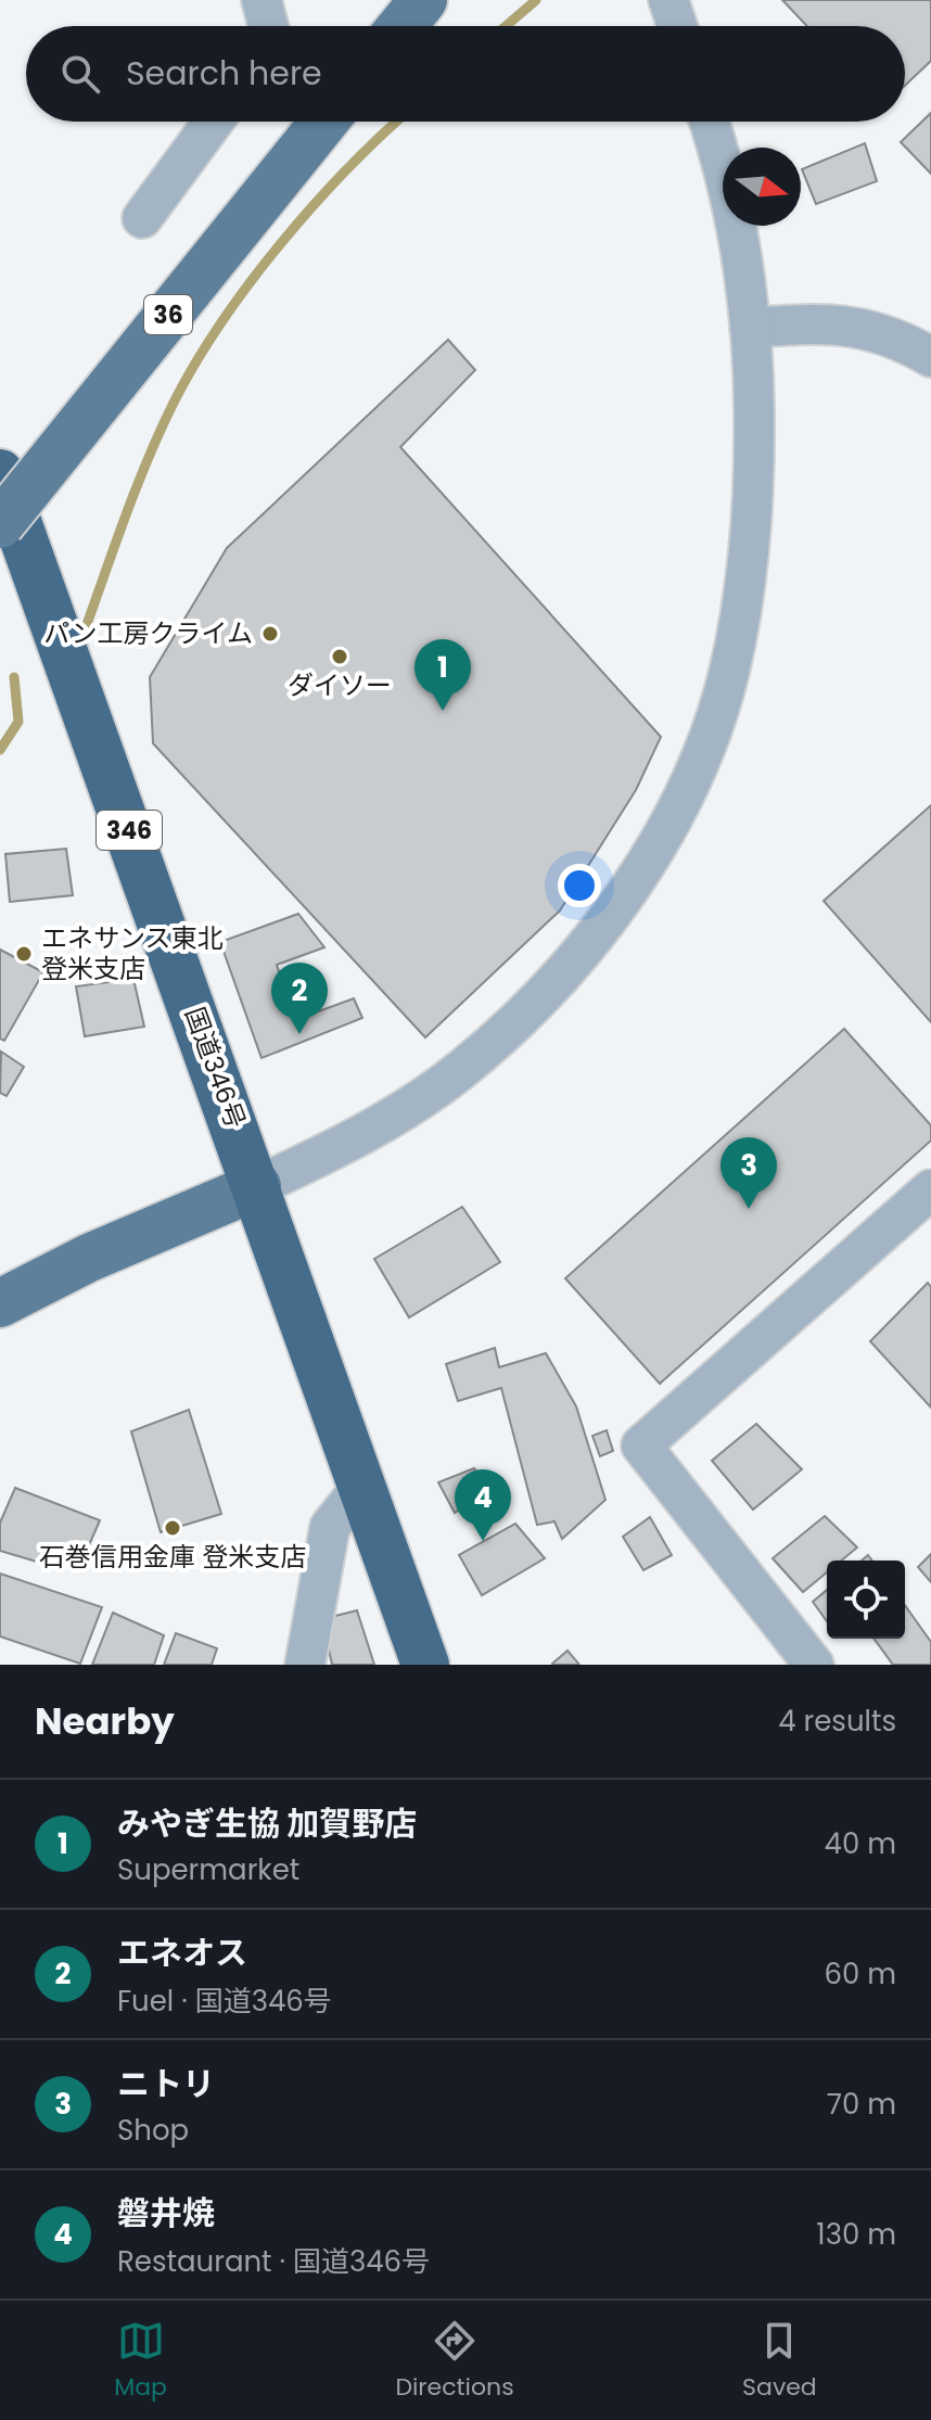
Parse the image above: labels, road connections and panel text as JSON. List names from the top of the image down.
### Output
{
  "streets": {
    "highway": ["346", "国道346号"],
    "main road": ["36"]
  },
  "places": [
    "パン工房クライム",
    "ダイソー",
    "エネサンス東北 登米支店",
    "石巻信用金庫 登米支店"
  ],
  "north": "right",
  "page": {
    "search": "Search here",
    "pins": [
      "1",
      "2",
      "3",
      "4"
    ],
    "heading": ["Nearby", "4 results"],
    "list": [
      {
        "mark": "1",
        "name": "みやぎ生協 加賀野店",
        "note": "Supermarket",
        "value": "40 m"
      },
      {
        "mark": "2",
        "name": "エネオス",
        "note": "Fuel · 国道346号",
        "value": "60 m"
      },
      {
        "mark": "3",
        "name": "ニトリ",
        "note": "Shop",
        "value": "70 m"
      },
      {
        "mark": "4",
        "name": "磐井焼",
        "note": "Restaurant · 国道346号",
        "value": "130 m"
      }
    ],
    "nav": ["Map", "Directions", "Saved"]
  }
}
